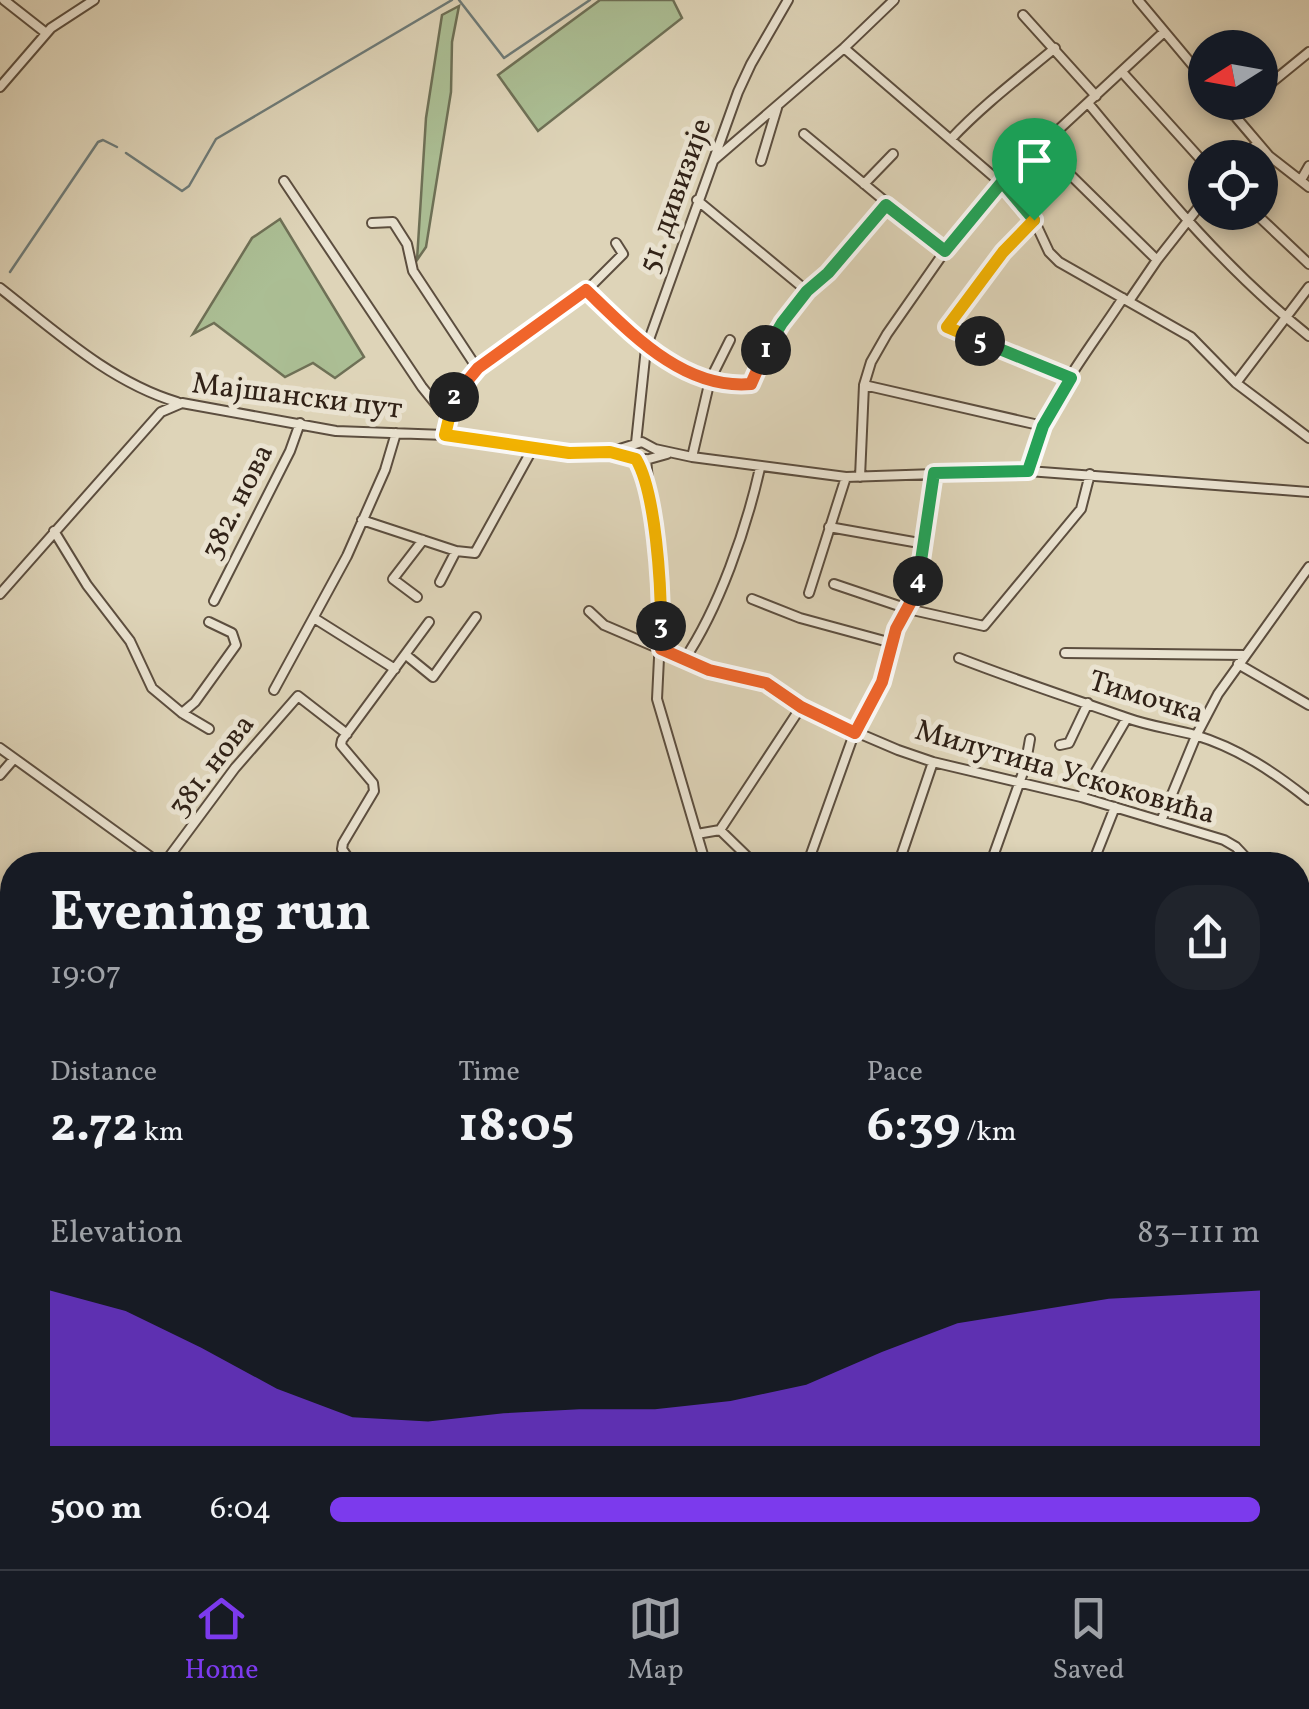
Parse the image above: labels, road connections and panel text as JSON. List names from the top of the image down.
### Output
{
  "streets": {
    "street": [
      "51. дивизије",
      "Мајшански пут",
      "382. нова",
      "Тимочка",
      "381. нова",
      "Милутина Ускоковића"
    ]
  },
  "crossings": [
    ["51. дивизије", "Мајшански пут"],
    ["Мајшански пут", "382. нова"]
  ],
  "north": "left",
  "page": {
    "pins": [
      "5",
      "1",
      "2",
      "4",
      "3"
    ],
    "heading": ["Evening run", "19:07"],
    "stats": [
      ["Distance", "2.72 km"],
      ["Time", "18:05"],
      ["Pace", "6:39 /km"]
    ],
    "chart": ["Elevation", "83–111 m"],
    "list": [
      {
        "name": "500 m",
        "note": "6:04"
      }
    ],
    "tabs": ["Home", "Map", "Saved"]
  }
}
